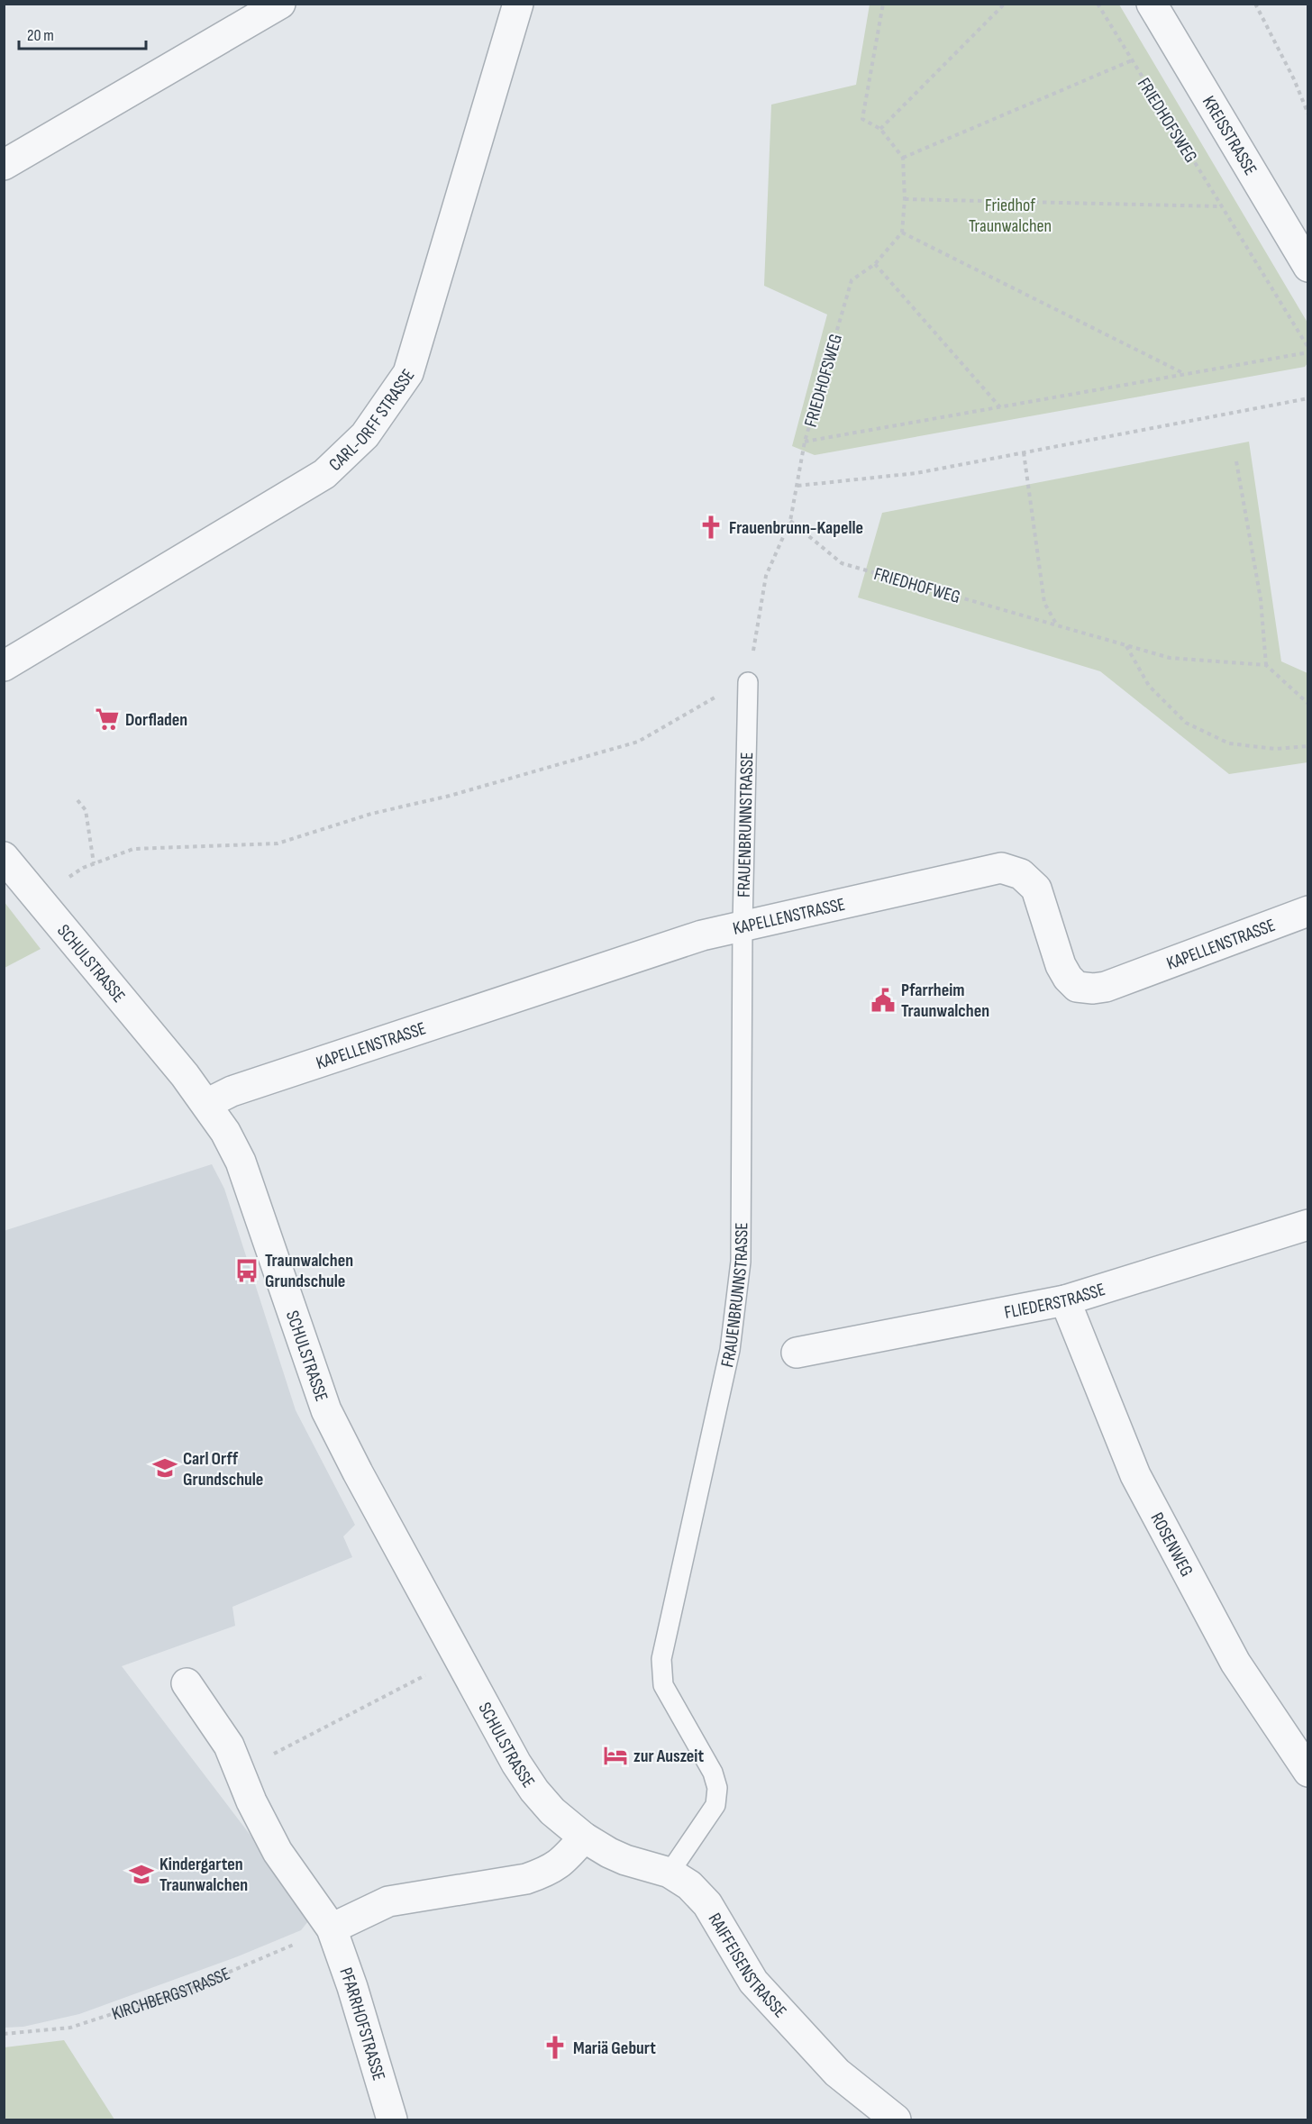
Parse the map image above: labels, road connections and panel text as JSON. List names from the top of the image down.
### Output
{
  "streets": {
    "street": [
      "KREISSTRASSE",
      "CARL-ORFF STRASSE",
      "KAPELLENSTRASSE",
      "SCHULSTRASSE",
      "FLIEDERSTRASSE",
      "ROSENWEG",
      "RAIFFEISENSTRASSE",
      "PFARRHOFSTRASSE"
    ],
    "lane": ["FRAUENBRUNNSTRASSE"],
    "path": ["FRIEDHOFSWEG", "FRIEDHOFWEG", "KIRCHBERGSTRASSE"]
  },
  "crossings": [
    ["FRAUENBRUNNSTRASSE", "KAPELLENSTRASSE"],
    ["FRAUENBRUNNSTRASSE", "RAIFFEISENSTRASSE"],
    ["KAPELLENSTRASSE", "SCHULSTRASSE"],
    ["SCHULSTRASSE", "RAIFFEISENSTRASSE"],
    ["FLIEDERSTRASSE", "ROSENWEG"],
    ["KIRCHBERGSTRASSE", "PFARRHOFSTRASSE"]
  ],
  "parks": ["Friedhof Traunwalchen"],
  "places": {
    "church": ["Frauenbrunn-Kapelle", "Mariä Geburt"],
    "supermarket": ["Dorfladen"],
    "public building": ["Pfarrheim Traunwalchen"],
    "bus stop": ["Traunwalchen Grundschule"],
    "school or university": ["Carl Orff Grundschule", "Kindergarten Traunwalchen"],
    "hotel": ["zur Auszeit"]
  },
  "scale_bar": "20 m"
}
